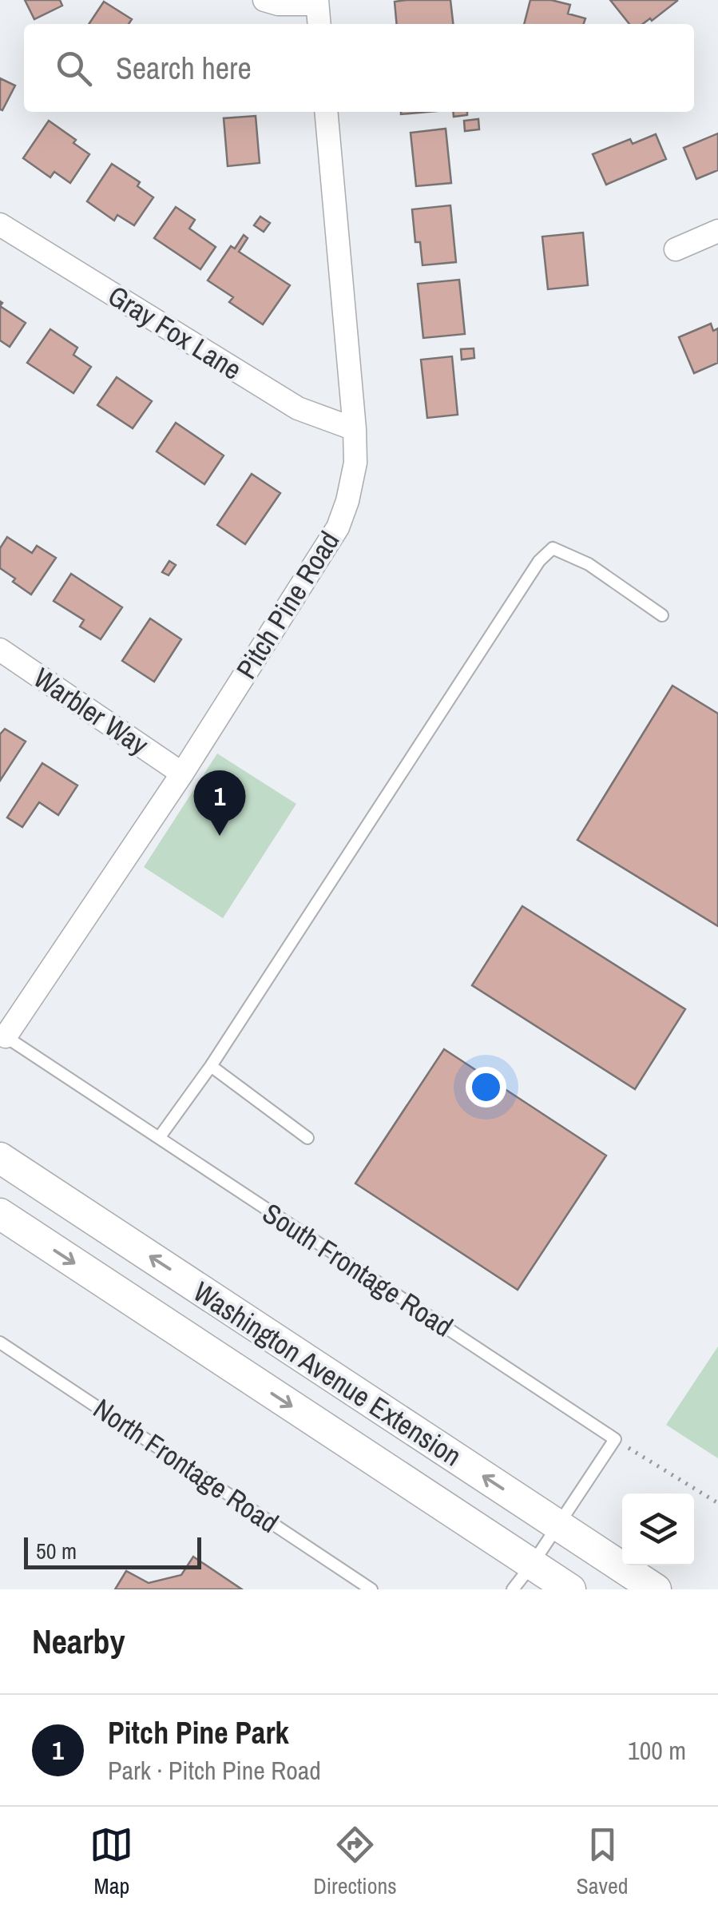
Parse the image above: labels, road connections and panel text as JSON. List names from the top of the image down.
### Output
{
  "streets": {
    "main road": ["Washington Avenue Extension"],
    "street": ["Gray Fox Lane", "Pitch Pine Road", "Warbler Way"],
    "lane": ["South Frontage Road", "North Frontage Road"]
  },
  "crossings": [
    ["Gray Fox Lane", "Pitch Pine Road"],
    ["Pitch Pine Road", "Warbler Way"],
    ["Pitch Pine Road", "South Frontage Road"]
  ],
  "scale_bar": "50 m",
  "page": {
    "search": "Search here",
    "pins": "1",
    "scale": "50 m",
    "heading": "Nearby",
    "list": [
      {
        "mark": "1",
        "name": "Pitch Pine Park",
        "note": "Park · Pitch Pine Road",
        "value": "100 m"
      }
    ],
    "nav": ["Map", "Directions", "Saved"]
  }
}
